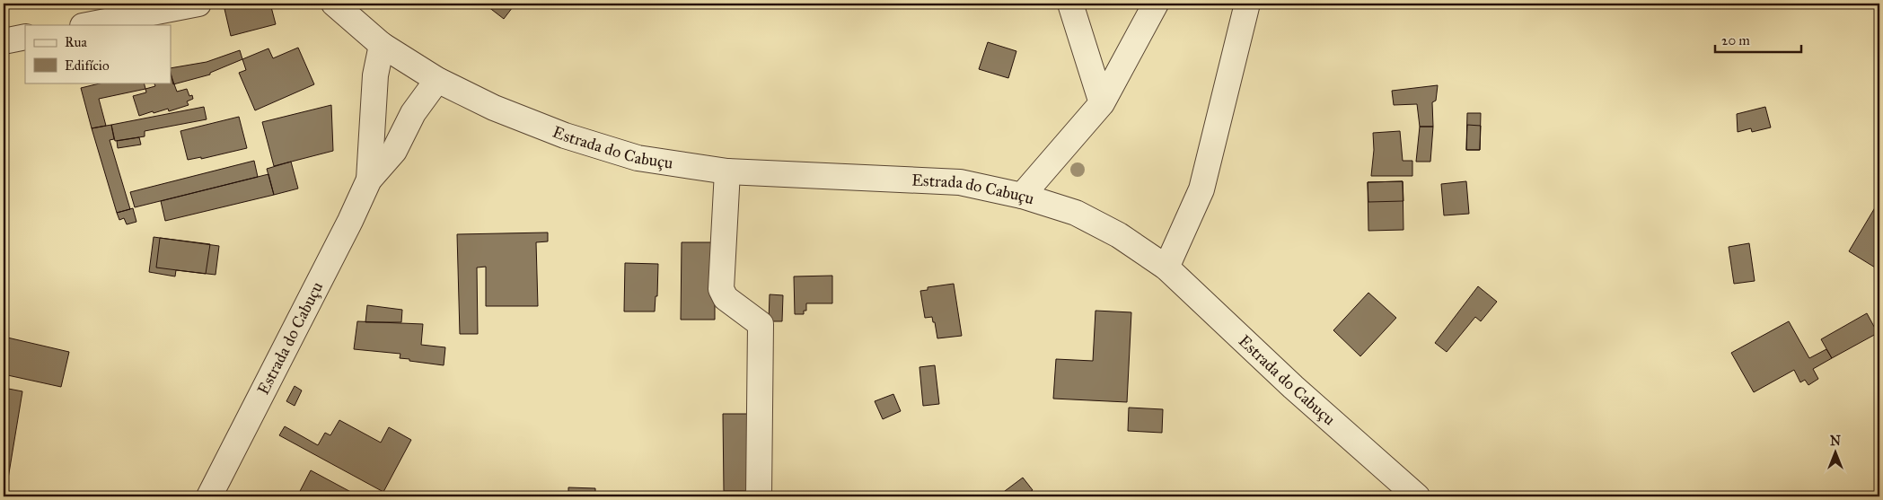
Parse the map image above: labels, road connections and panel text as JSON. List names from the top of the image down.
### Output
{
  "streets": {
    "street": ["Estrada do Cabuçu"]
  },
  "legend": ["Rua", "Edifício"],
  "scale_bar": "20 m",
  "north": "top"
}
